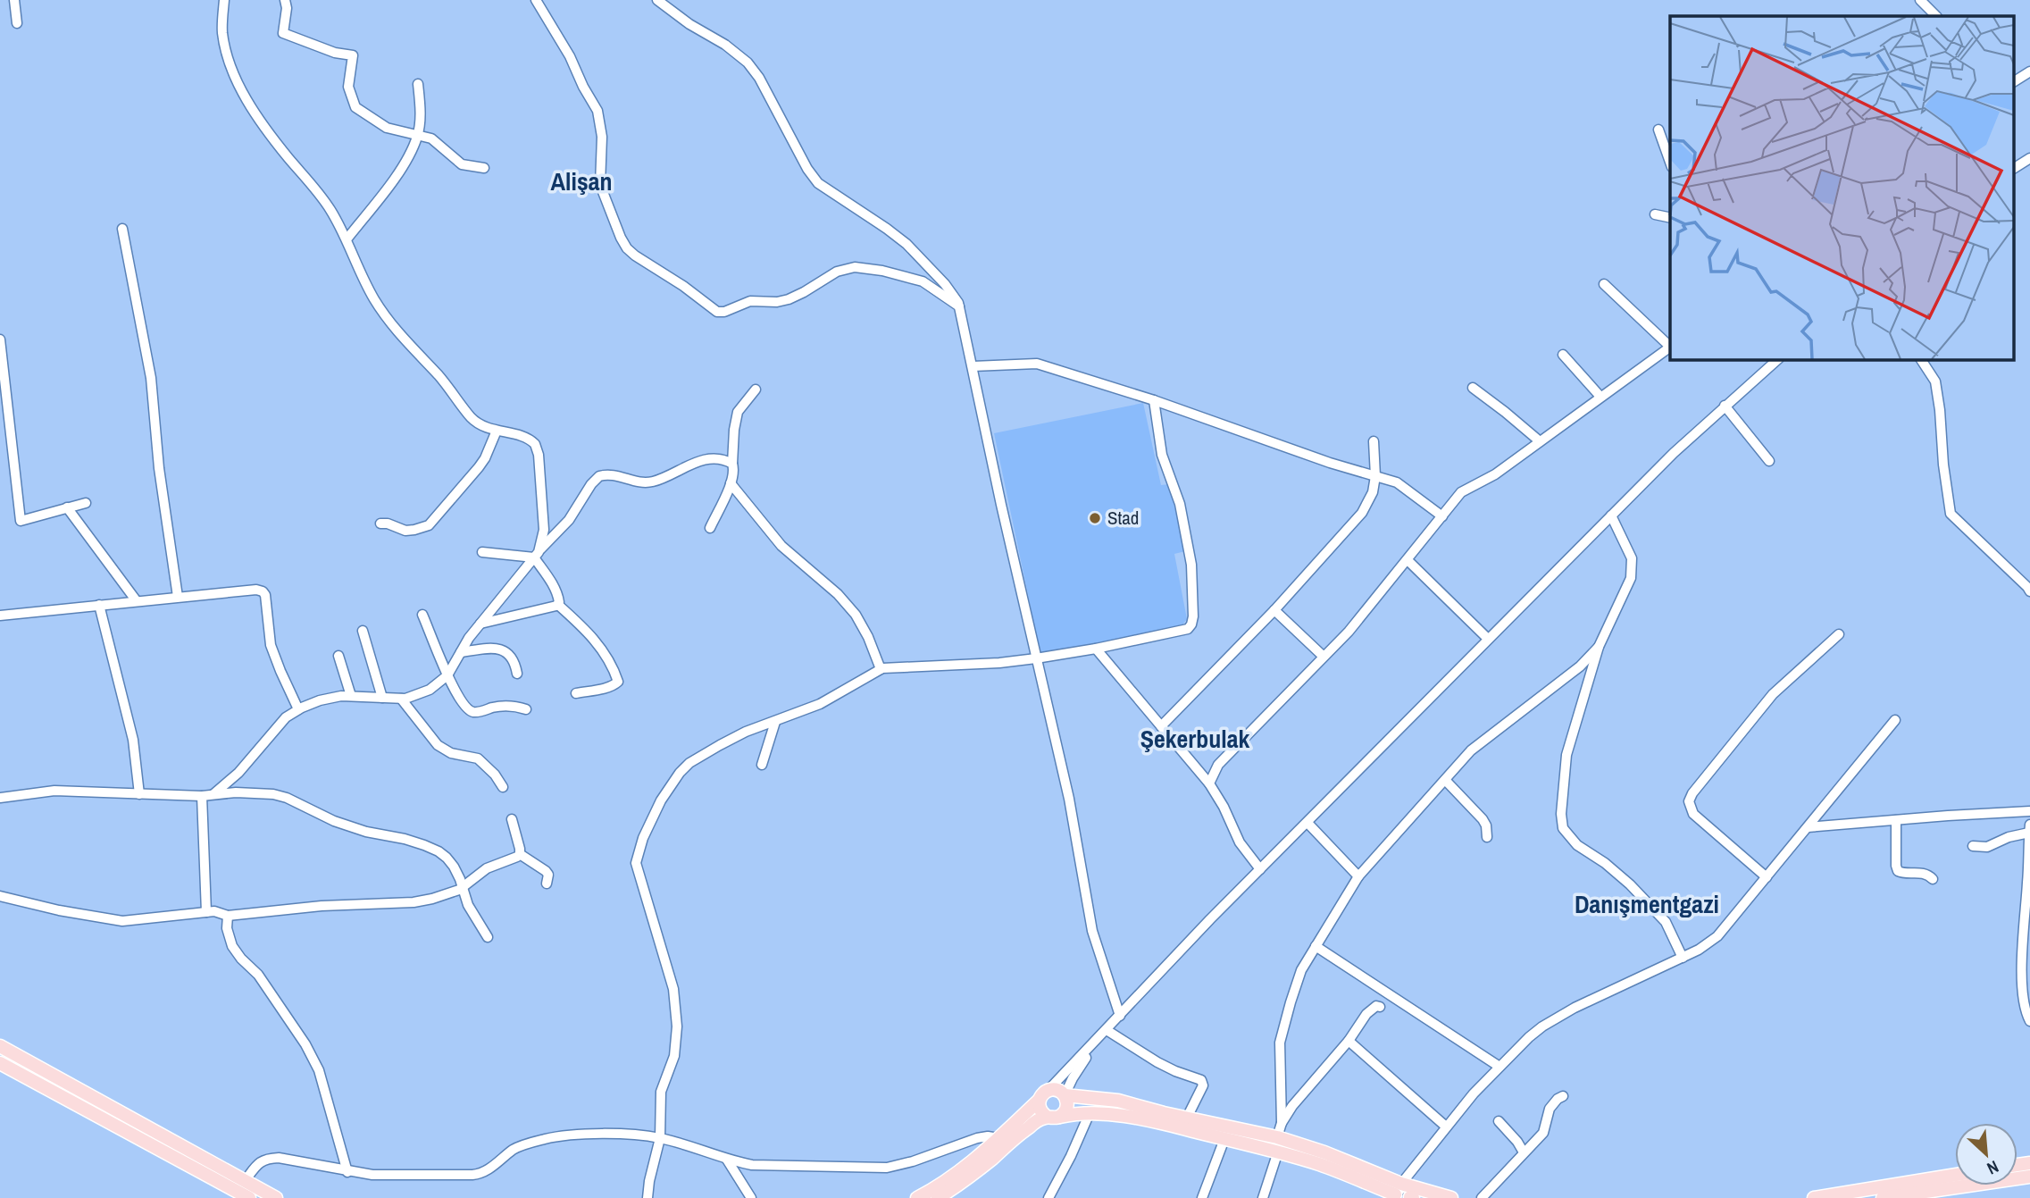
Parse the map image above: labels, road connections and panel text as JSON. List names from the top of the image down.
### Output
{
  "districts": ["Alişan", "Şekerbulak", "Danışmentgazi"],
  "places": ["Stad"],
  "north": "bottom right"
}
